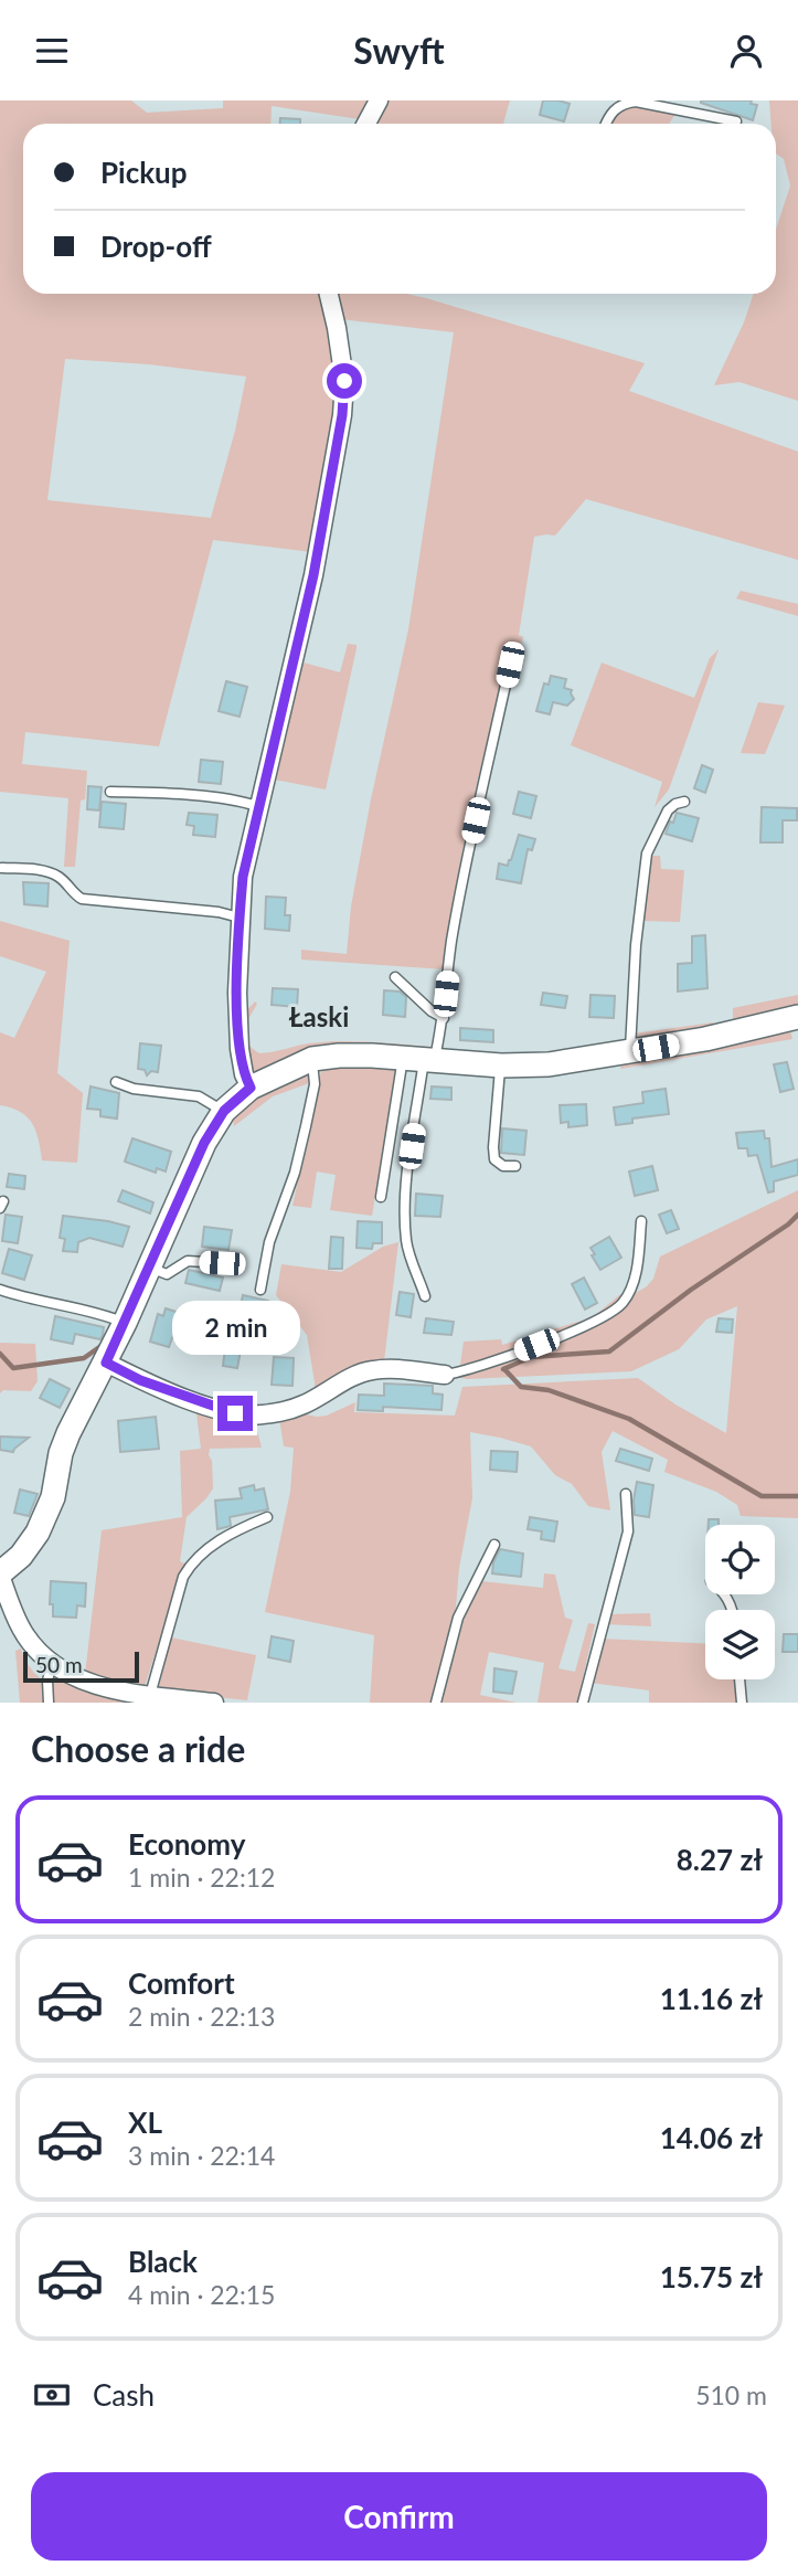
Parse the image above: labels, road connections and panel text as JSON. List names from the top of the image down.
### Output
{
  "districts": ["Łaski"],
  "scale_bar": "50 m",
  "page": {
    "header": "Swyft",
    "banner": ["Pickup", "Drop-off"],
    "bubble": "2 min",
    "scale": "50 m",
    "heading": "Choose a ride",
    "list": [
      {
        "name": "Economy",
        "note": "1 min · 22:12",
        "value": "8.27 zł"
      },
      {
        "name": "Comfort",
        "note": "2 min · 22:13",
        "value": "11.16 zł"
      },
      {
        "name": "XL",
        "note": "3 min · 22:14",
        "value": "14.06 zł"
      },
      {
        "name": "Black",
        "note": "4 min · 22:15",
        "value": "15.75 zł"
      }
    ],
    "pay": ["Cash", "510 m"],
    "buttons": "Confirm"
  }
}
